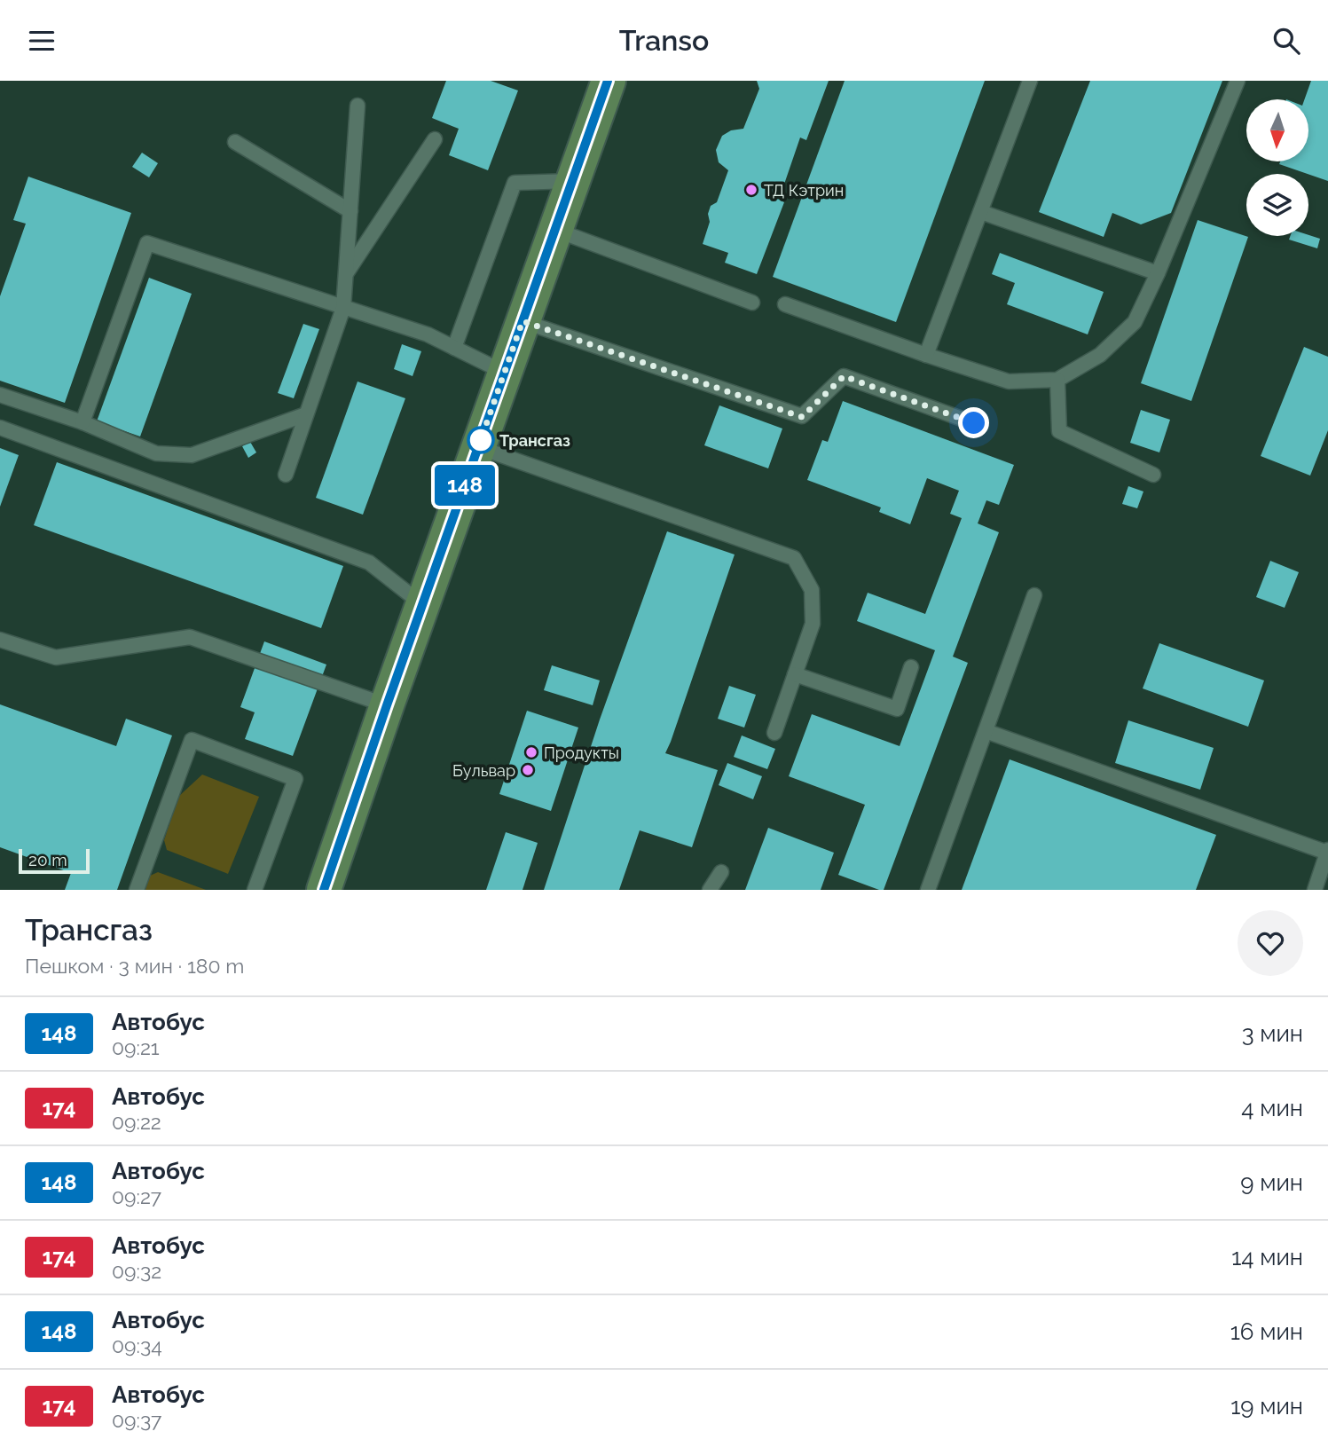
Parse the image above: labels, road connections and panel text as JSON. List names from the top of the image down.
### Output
{
  "places": [
    "ТД Кэтрин",
    "Трансгаз",
    "Продукты",
    "Бульвар"
  ],
  "lines": ["bus line 148"],
  "scale_bar": "20 m",
  "north": "bottom",
  "page": {
    "header": "Transo",
    "on_map": "148",
    "scale": "20 m",
    "heading": ["Трансгаз", "Пешком · 3 мин · 180 m"],
    "list": [
      {
        "mark": "148",
        "name": "Автобус",
        "note": "09:21",
        "value": "3 мин"
      },
      {
        "mark": "174",
        "name": "Автобус",
        "note": "09:22",
        "value": "4 мин"
      },
      {
        "mark": "148",
        "name": "Автобус",
        "note": "09:27",
        "value": "9 мин"
      },
      {
        "mark": "174",
        "name": "Автобус",
        "note": "09:32",
        "value": "14 мин"
      },
      {
        "mark": "148",
        "name": "Автобус",
        "note": "09:34",
        "value": "16 мин"
      },
      {
        "mark": "174",
        "name": "Автобус",
        "note": "09:37",
        "value": "19 мин"
      }
    ]
  }
}
